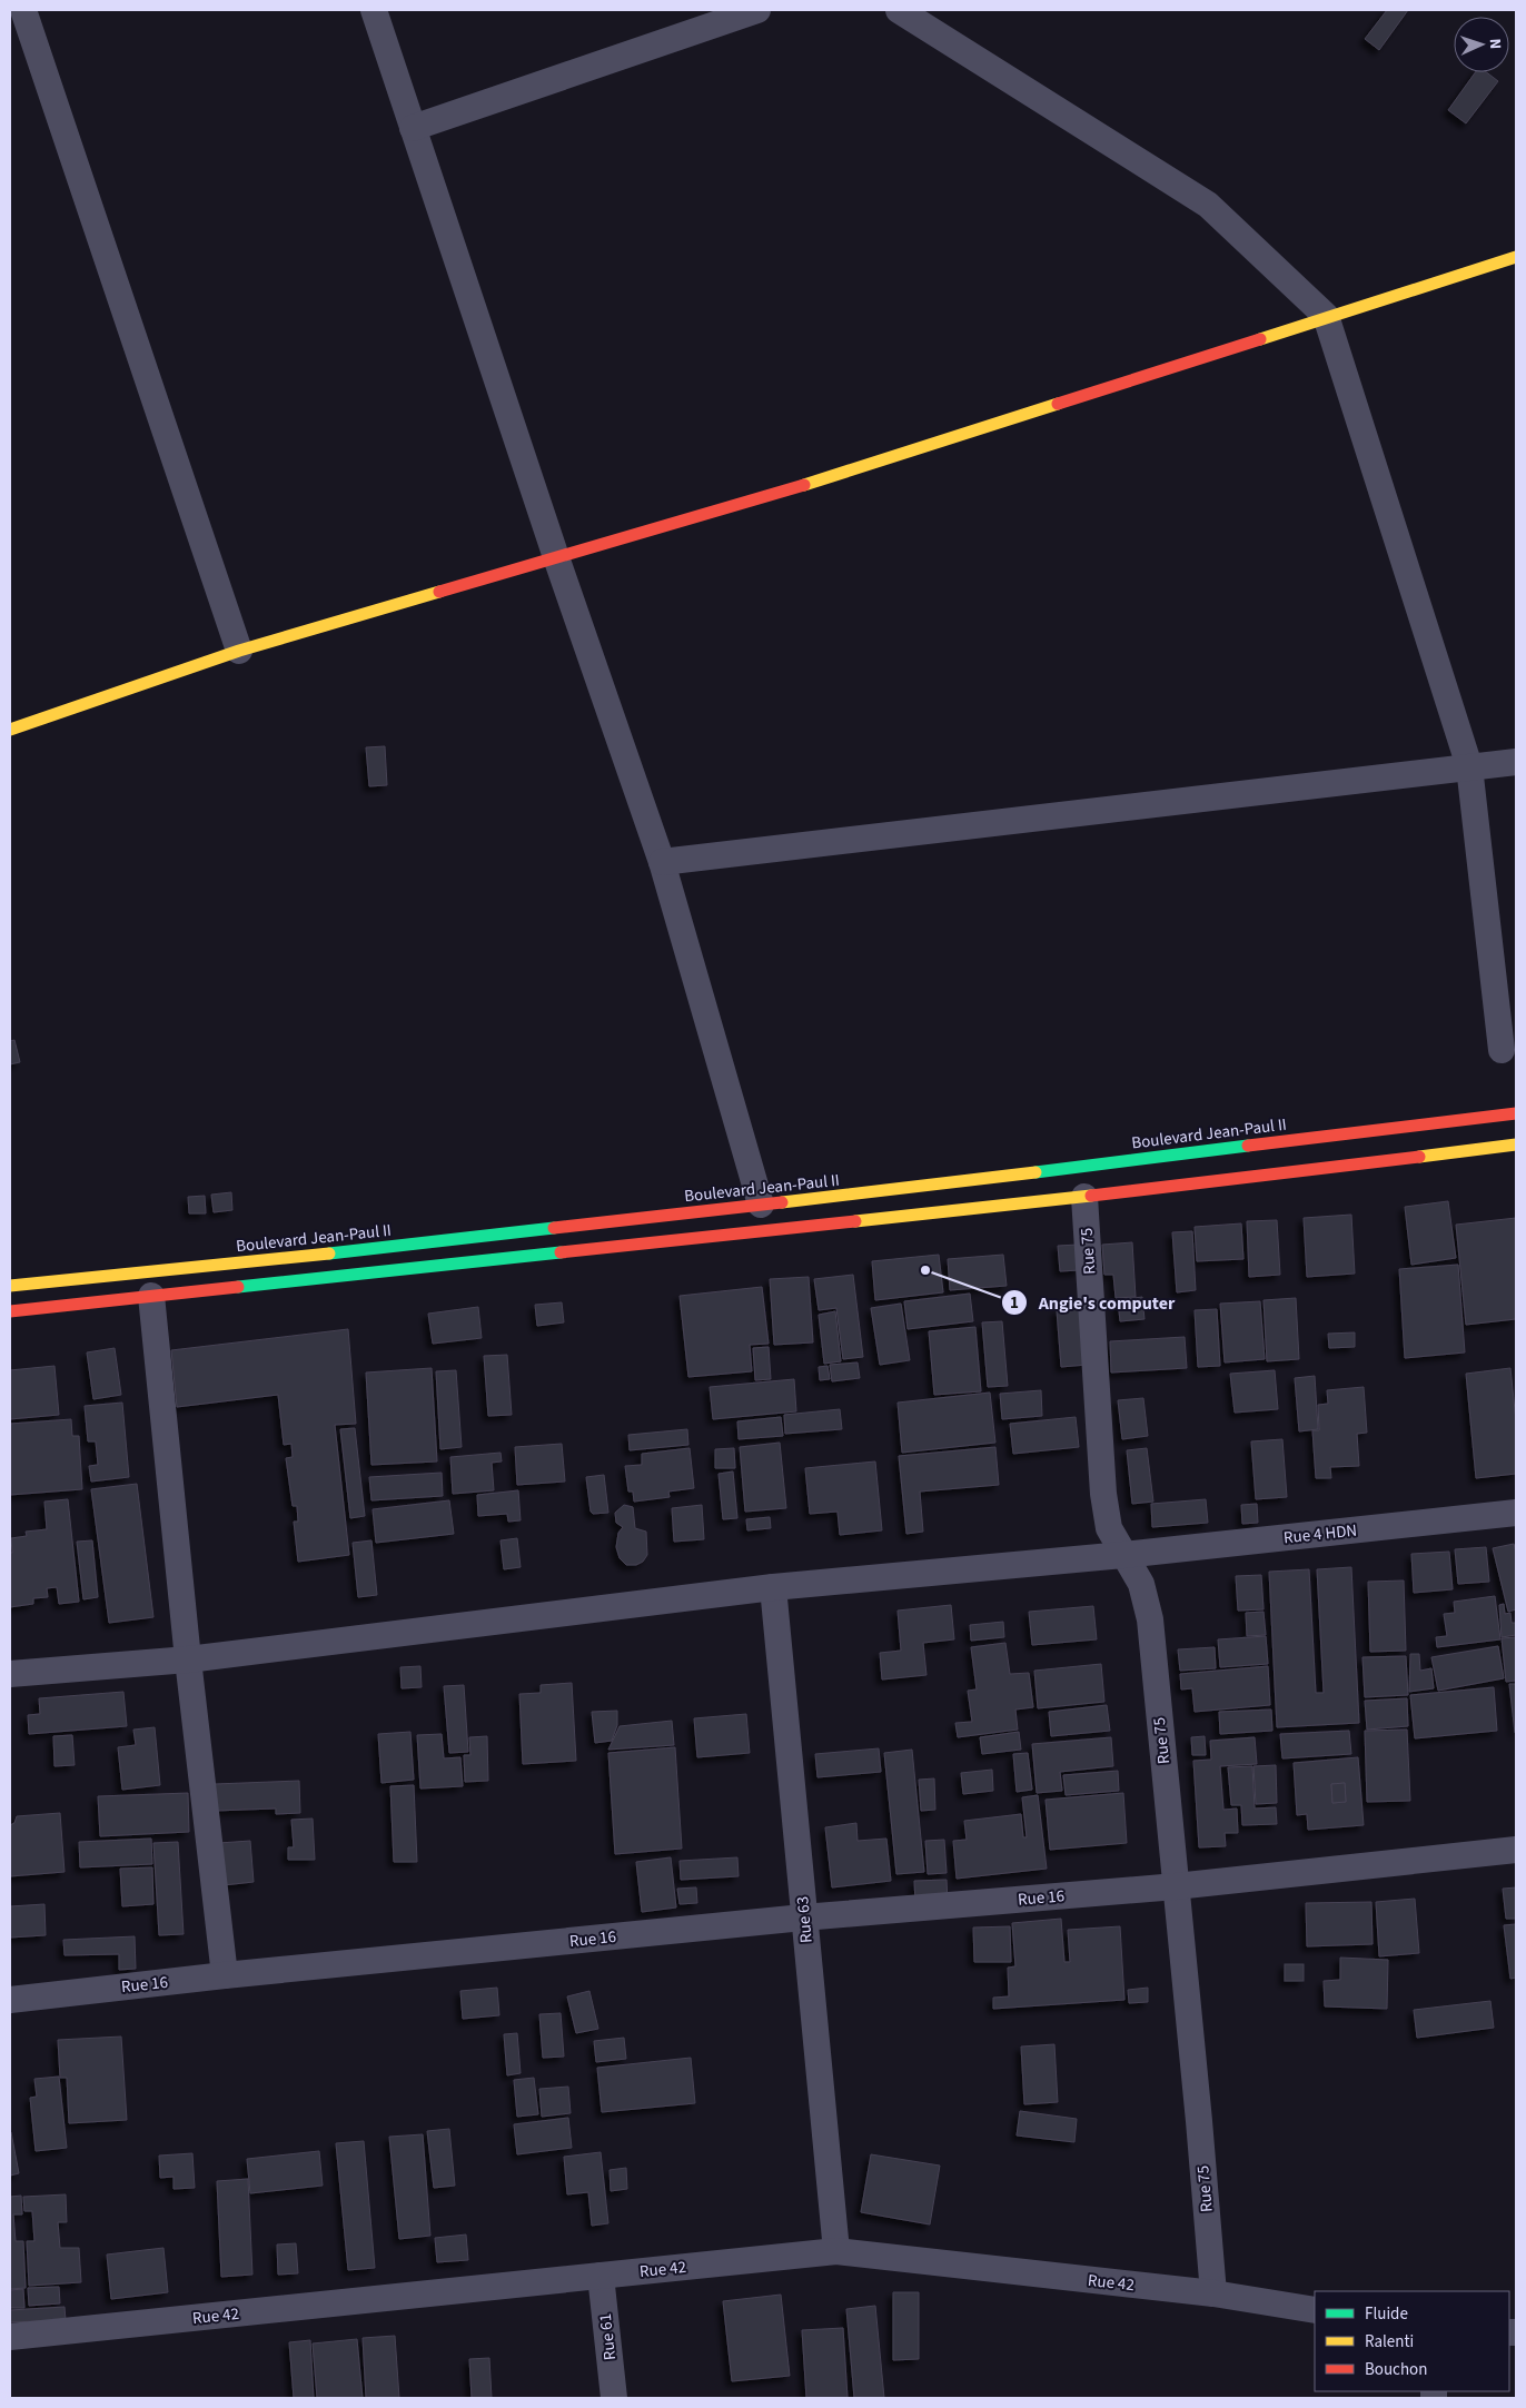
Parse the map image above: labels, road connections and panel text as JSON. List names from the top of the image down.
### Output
{
  "streets": {
    "main road": ["Boulevard Jean-Paul II"],
    "street": [
      "Rue 75",
      "Rue 4 HDN",
      "Rue 16",
      "Rue 63",
      "Rue 42",
      "Rue 61"
    ]
  },
  "crossings": [
    ["Rue 75", "Rue 4 HDN"],
    ["Rue 75", "Rue 16"],
    ["Rue 75", "Rue 42"],
    ["Rue 4 HDN", "Rue 63"],
    ["Rue 16", "Rue 63"],
    ["Rue 63", "Rue 42"],
    ["Rue 42", "Rue 61"]
  ],
  "places": ["Angie's computer"],
  "legend": ["Fluide", "Ralenti", "Bouchon"],
  "north": "right"
}
